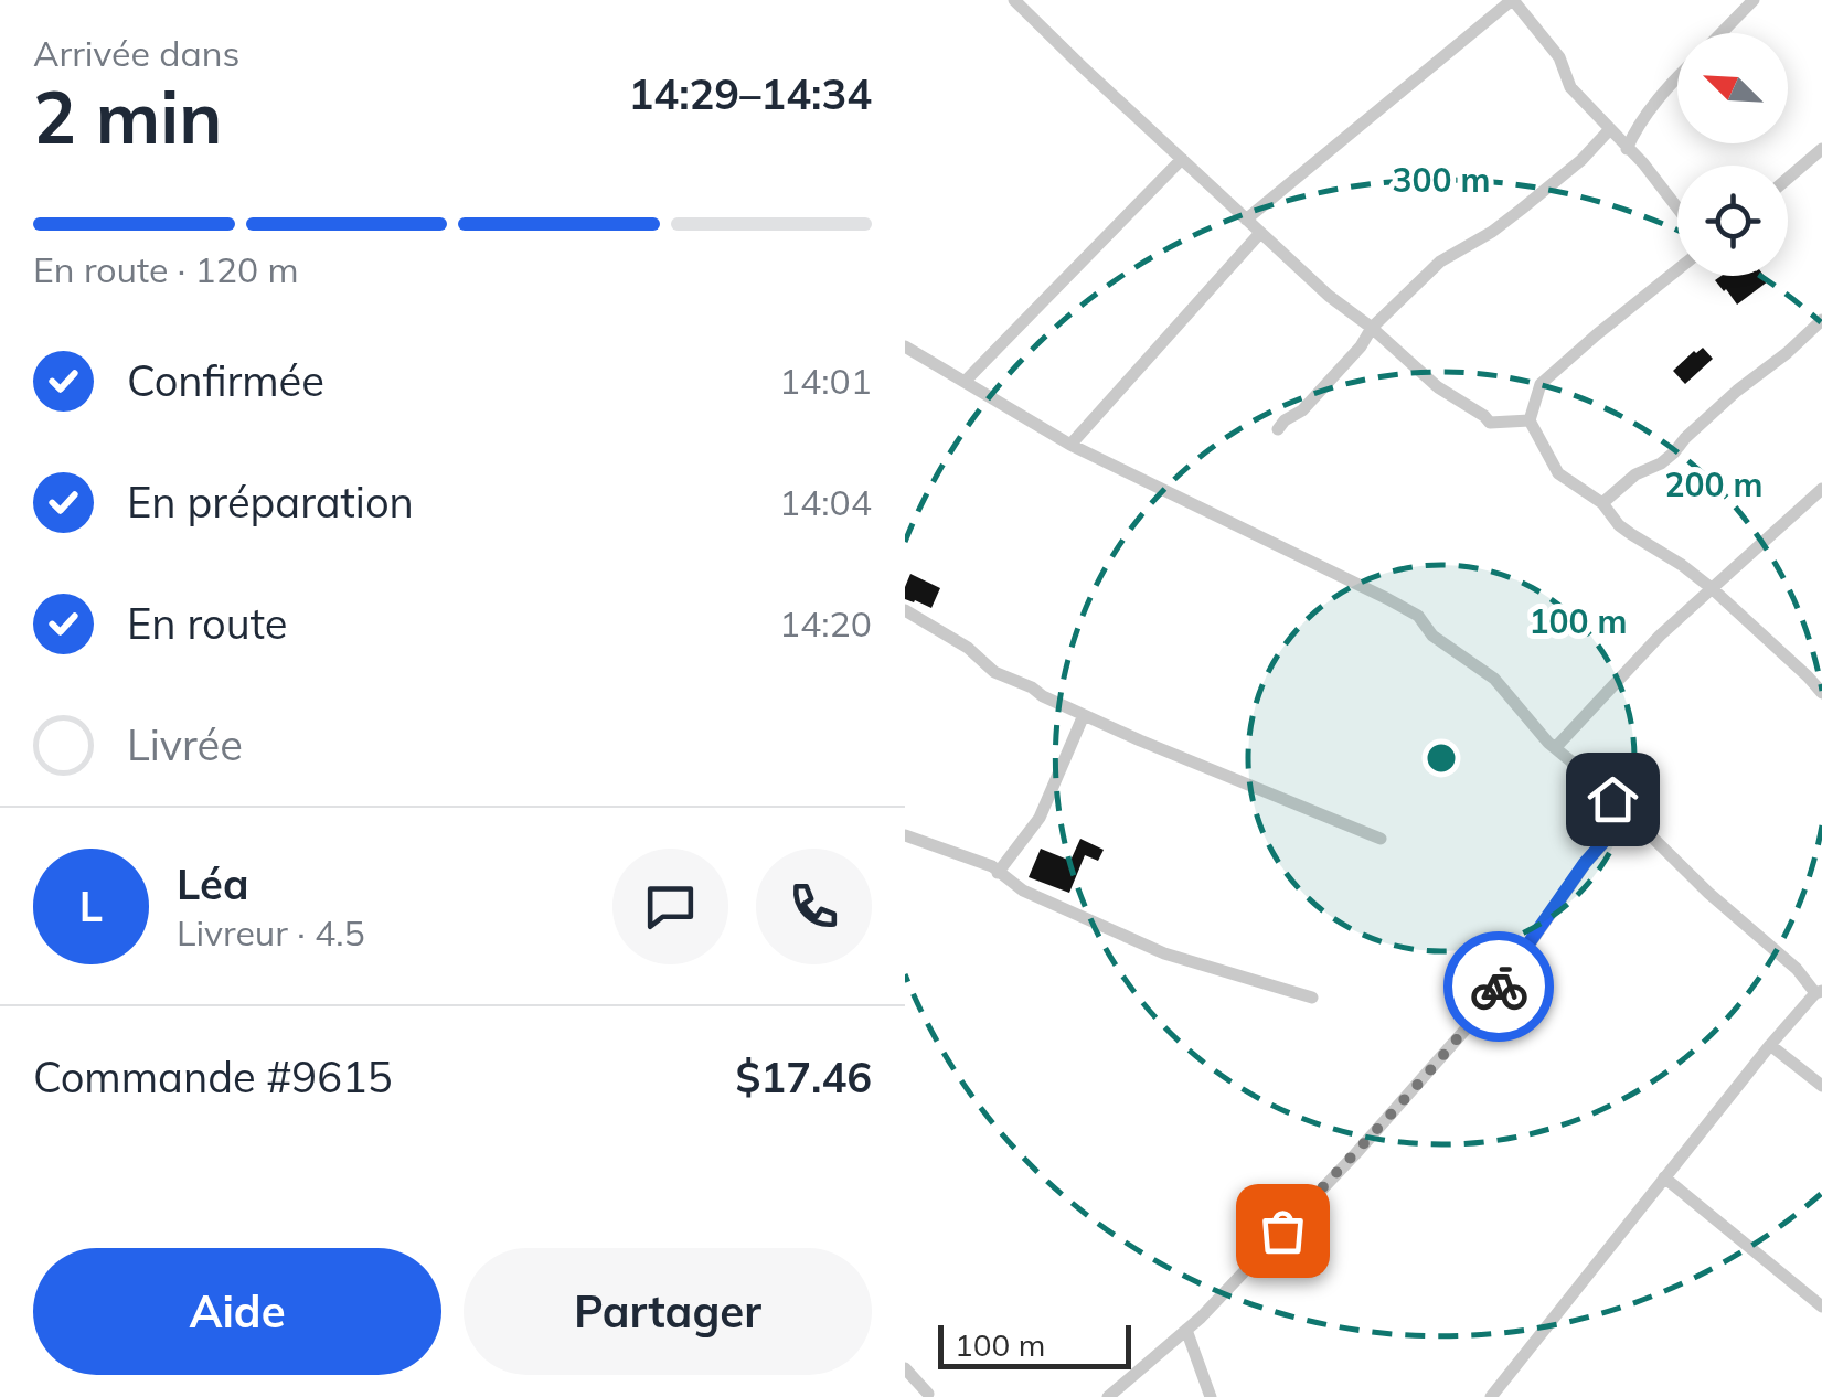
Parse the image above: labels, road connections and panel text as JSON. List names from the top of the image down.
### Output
{
  "scale_bar": "100 m",
  "north": "top left",
  "page": {
    "heading": ["2 min", "Arrivée dans", "14:29–14:34"],
    "panel": [
      "Léa",
      "Livreur · 4.5",
      "Commande #9615",
      "$17.46"
    ],
    "bar": "En route · 120 m",
    "list": [
      ["Confirmée", "14:01"],
      ["En préparation", "14:04"],
      ["En route", "14:20"],
      "Livrée"
    ],
    "round": "L",
    "buttons": ["Aide", "Partager"],
    "scale": "100 m"
  },
  "rings": ["300 m", "200 m", "100 m"]
}
